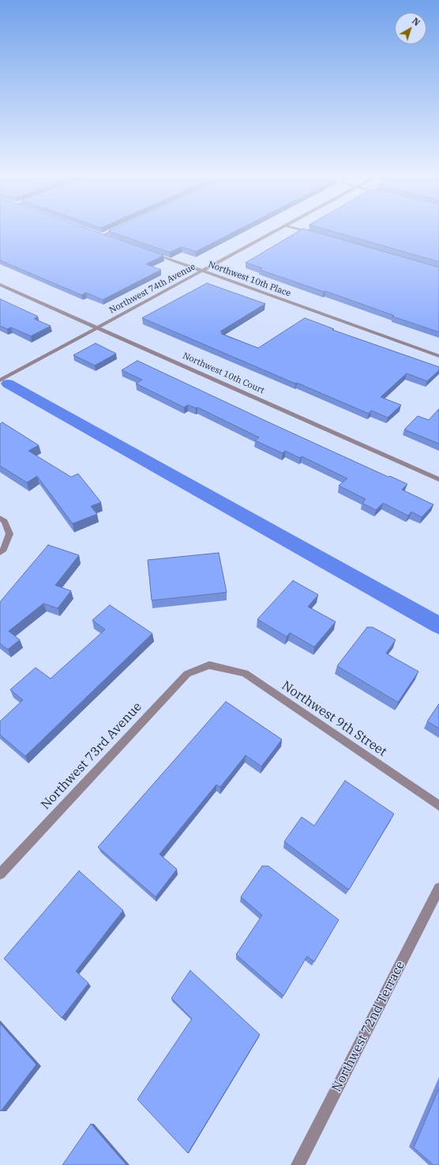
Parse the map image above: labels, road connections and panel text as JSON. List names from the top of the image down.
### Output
{
  "streets": {
    "street": [
      "Northwest 10th Place",
      "Northwest 74th Avenue",
      "Northwest 10th Court",
      "Northwest 9th Street",
      "Northwest 73rd Avenue",
      "Northwest 72nd Terrace"
    ]
  },
  "crossings": [
    ["Northwest 10th Place", "Northwest 74th Avenue"],
    ["Northwest 74th Avenue", "Northwest 10th Court"],
    ["Northwest 9th Street", "Northwest 73rd Avenue"]
  ],
  "north": "top right"
}
